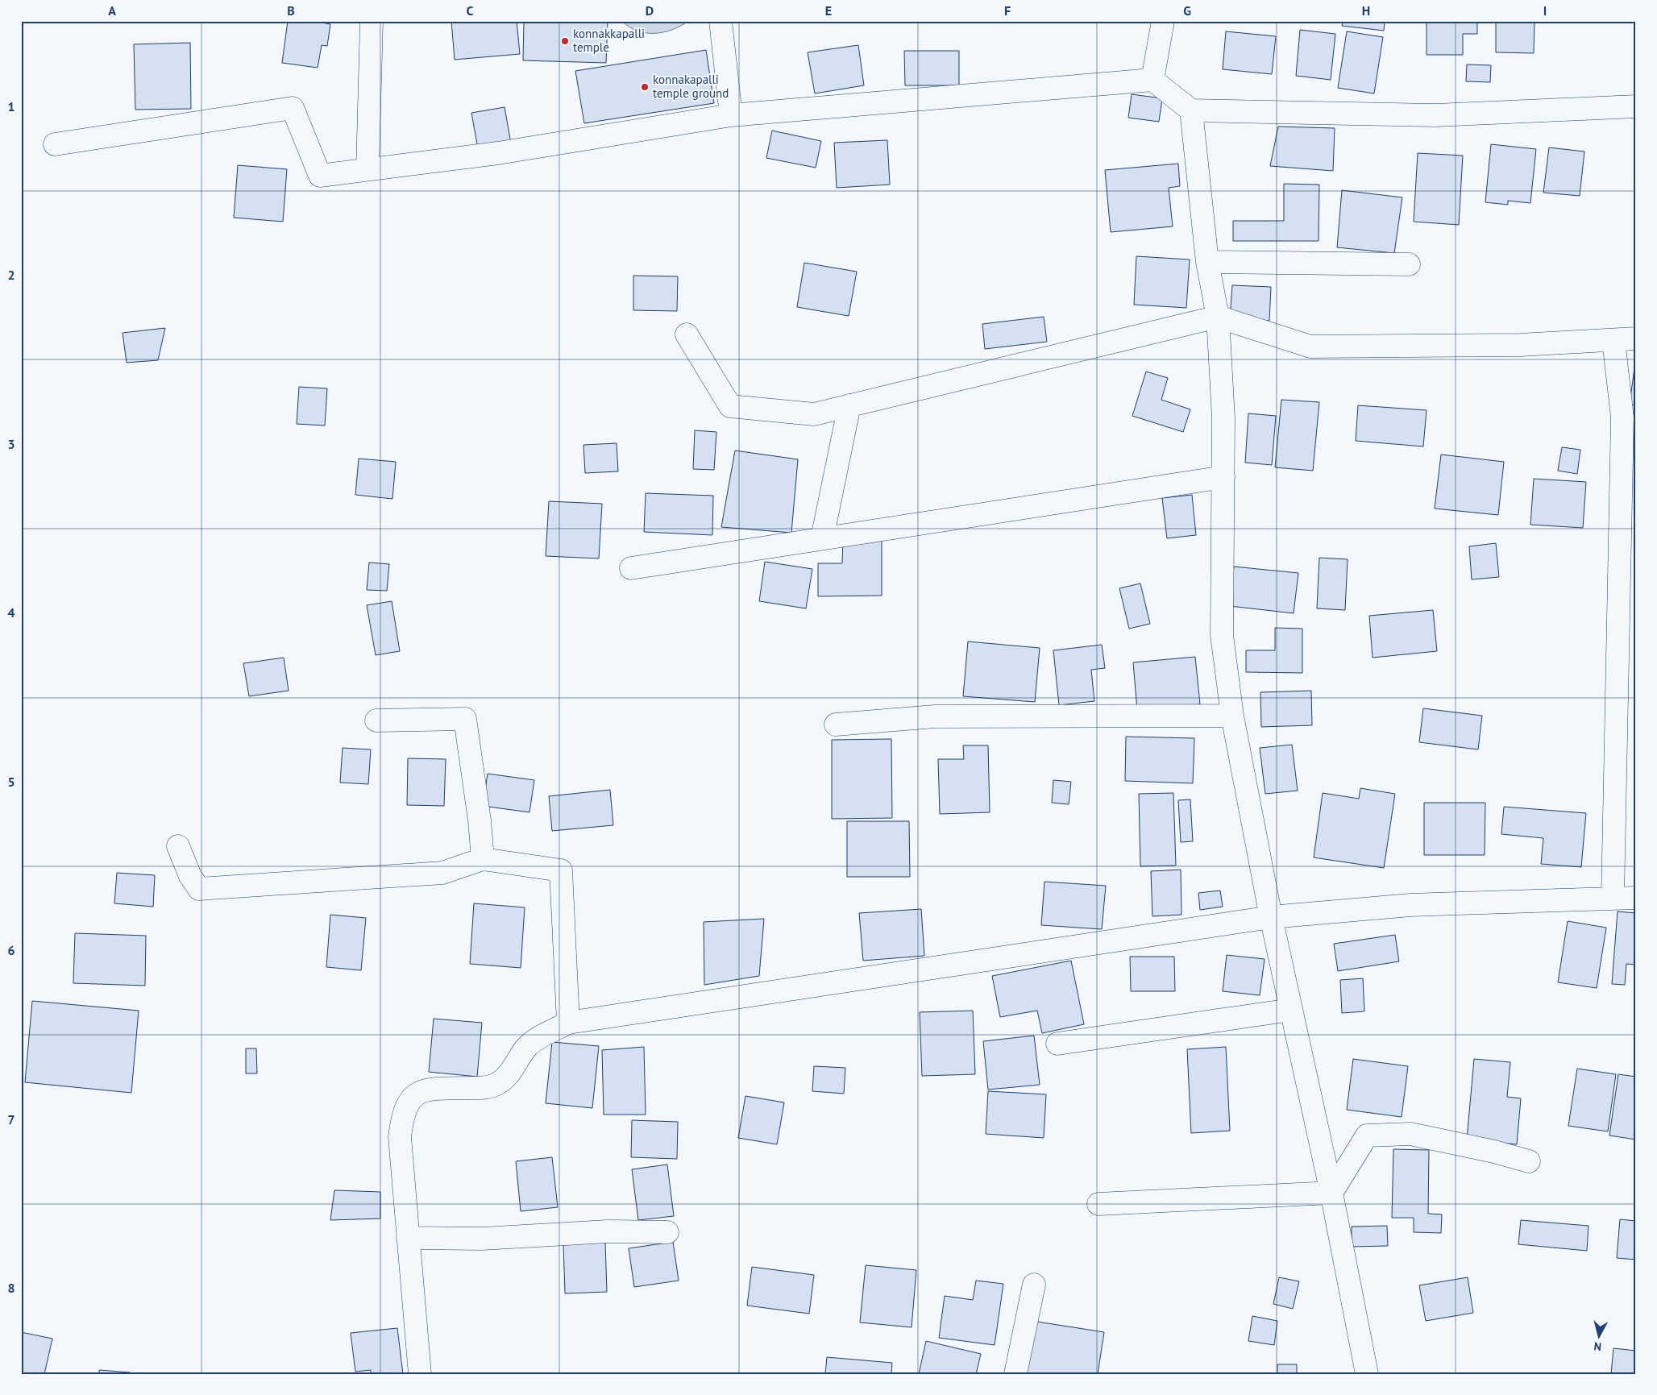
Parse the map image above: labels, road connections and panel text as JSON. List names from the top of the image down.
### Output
{
  "places": ["konnakkapalli temple", "konnakapalli temple ground"],
  "north": "bottom",
  "grid": {
    "columns": [
      "A",
      "B",
      "C",
      "D",
      "E",
      "F",
      "G",
      "H",
      "I"
    ],
    "rows": [
      "1",
      "2",
      "3",
      "4",
      "5",
      "6",
      "7",
      "8"
    ]
  }
}
